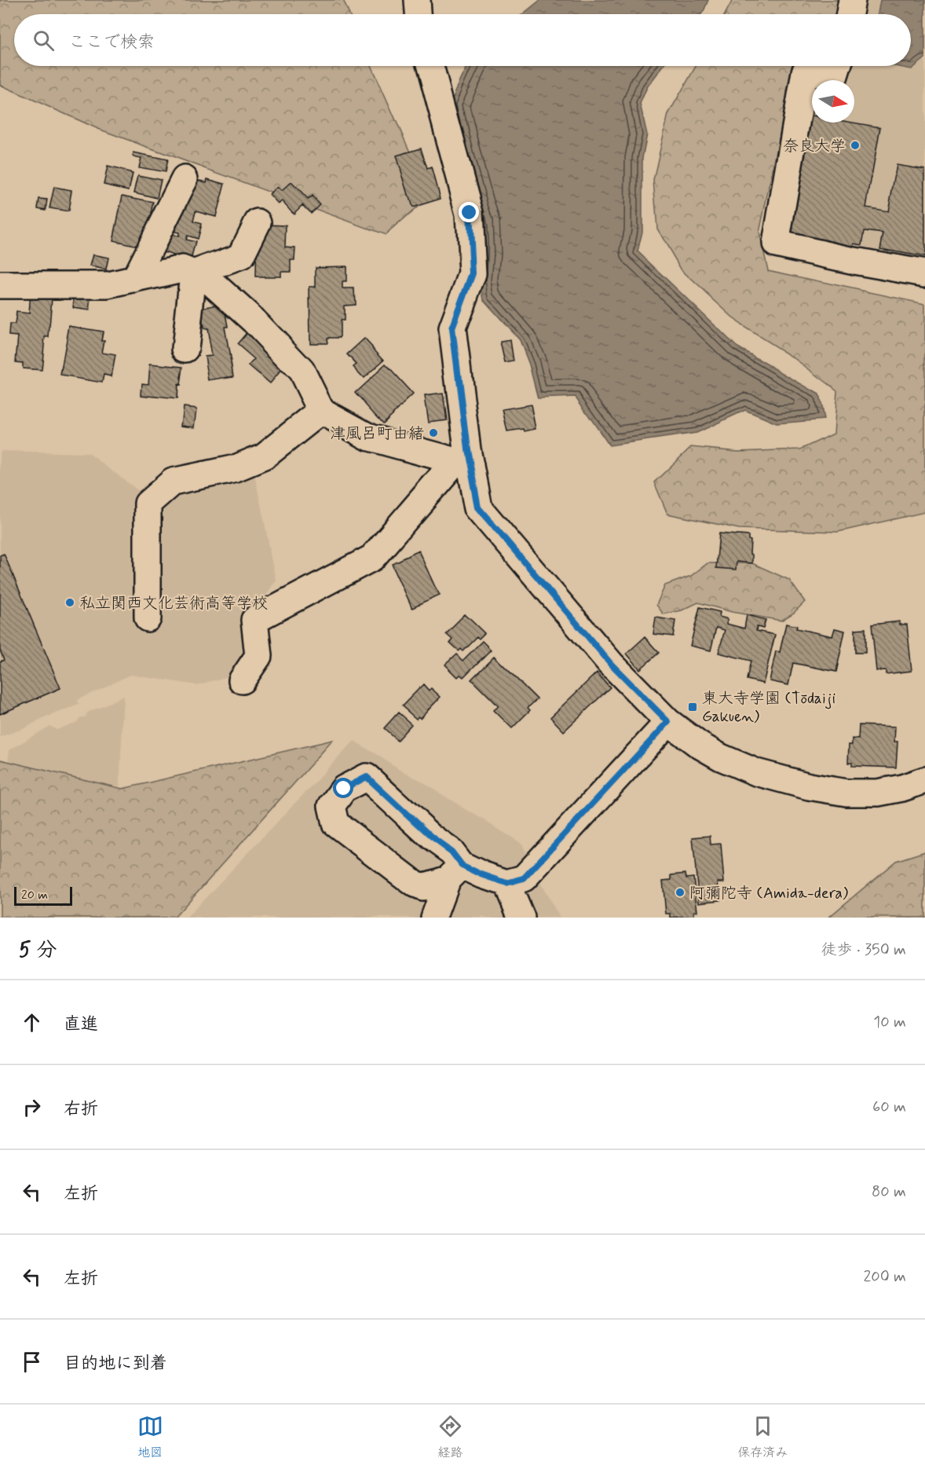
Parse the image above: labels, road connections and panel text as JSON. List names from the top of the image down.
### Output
{
  "places": {
    "other": [
      "奈良大学",
      "津風呂町由緒",
      "私立関西文化芸術高等学校",
      "阿彌陀寺 (Amida-dera)"
    ],
    "transit": ["東大寺学園 (Tōdaiji Gakuen)"]
  },
  "scale_bar": "20 m",
  "north": "right",
  "page": {
    "search": "ここで検索",
    "scale": "20 m",
    "heading": ["5 分", "徒歩 · 350 m"],
    "list": [
      ["直進", "10 m"],
      ["右折", "60 m"],
      ["左折", "80 m"],
      ["左折", "200 m"],
      "目的地に到着"
    ],
    "nav": ["地図", "経路", "保存済み"]
  }
}
